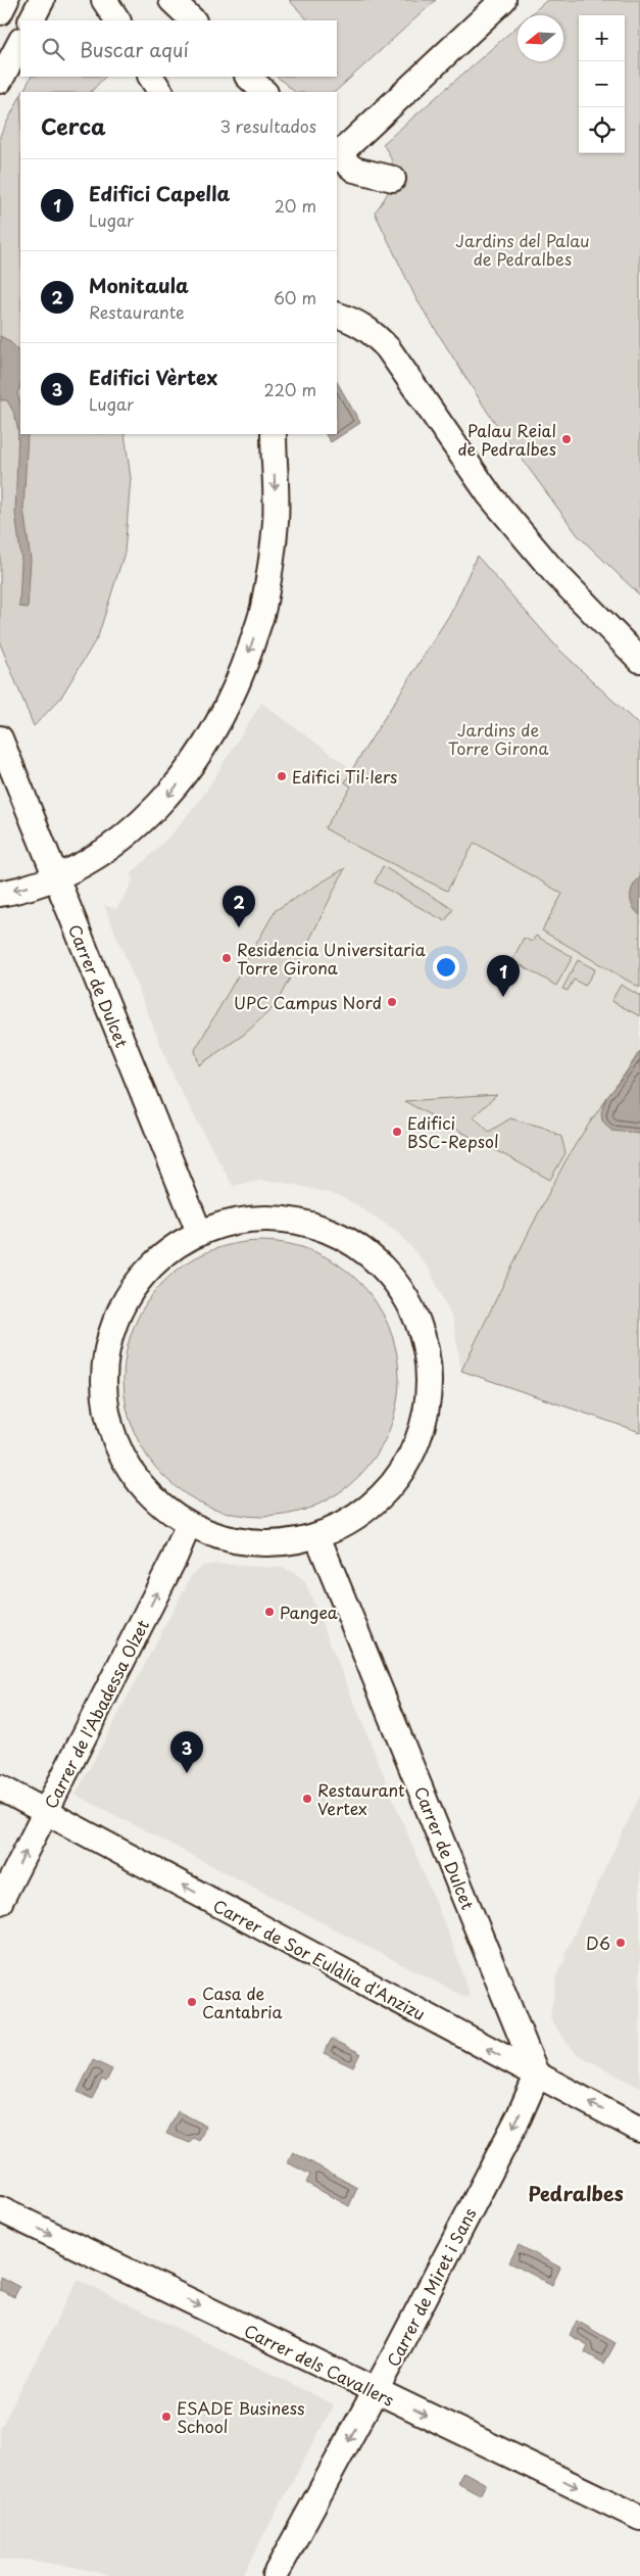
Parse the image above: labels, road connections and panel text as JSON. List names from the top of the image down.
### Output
{
  "streets": {
    "street": [
      "Carrer de Dulcet",
      "Carrer de l'Abadessa Olzet",
      "Carrer de Sor Eulàlia d'Anzizu",
      "Carrer de Miret i Sans",
      "Carrer dels Cavallers"
    ]
  },
  "crossings": [
    ["Carrer de Dulcet", "Carrer de Sor Eulàlia d'Anzizu"],
    ["Carrer de Dulcet", "Carrer de Miret i Sans"],
    ["Carrer de l'Abadessa Olzet", "Carrer de Sor Eulàlia d'Anzizu"],
    ["Carrer de Sor Eulàlia d'Anzizu", "Carrer de Miret i Sans"],
    ["Carrer de Miret i Sans", "Carrer dels Cavallers"]
  ],
  "one_way": [
    "Carrer de l'Abadessa Olzet",
    "Carrer de Sor Eulàlia d'Anzizu",
    "Carrer de Miret i Sans",
    "Carrer dels Cavallers"
  ],
  "districts": ["Pedralbes"],
  "parks": ["Jardins del Palau de Pedralbes", "Jardins de Torre Girona"],
  "places": [
    "Palau Reial de Pedralbes",
    "Edifici Til·lers",
    "Residencia Universitaria Torre Girona",
    "UPC Campus Nord",
    "Edifici BSC-Repsol",
    "Pangea",
    "Restaurant Vertex",
    "D6",
    "Casa de Cantabria",
    "ESADE Business School"
  ],
  "north": "left",
  "page": {
    "map_buttons": ["+", "−"],
    "search": "Buscar aquí",
    "heading": ["Cerca", "3 resultados"],
    "list": [
      {
        "mark": "1",
        "name": "Edifici Capella",
        "note": "Lugar",
        "value": "20 m"
      },
      {
        "mark": "2",
        "name": "Monitaula",
        "note": "Restaurante",
        "value": "60 m"
      },
      {
        "mark": "3",
        "name": "Edifici Vèrtex",
        "note": "Lugar",
        "value": "220 m"
      }
    ],
    "pins": ["2", "1", "3"]
  }
}
